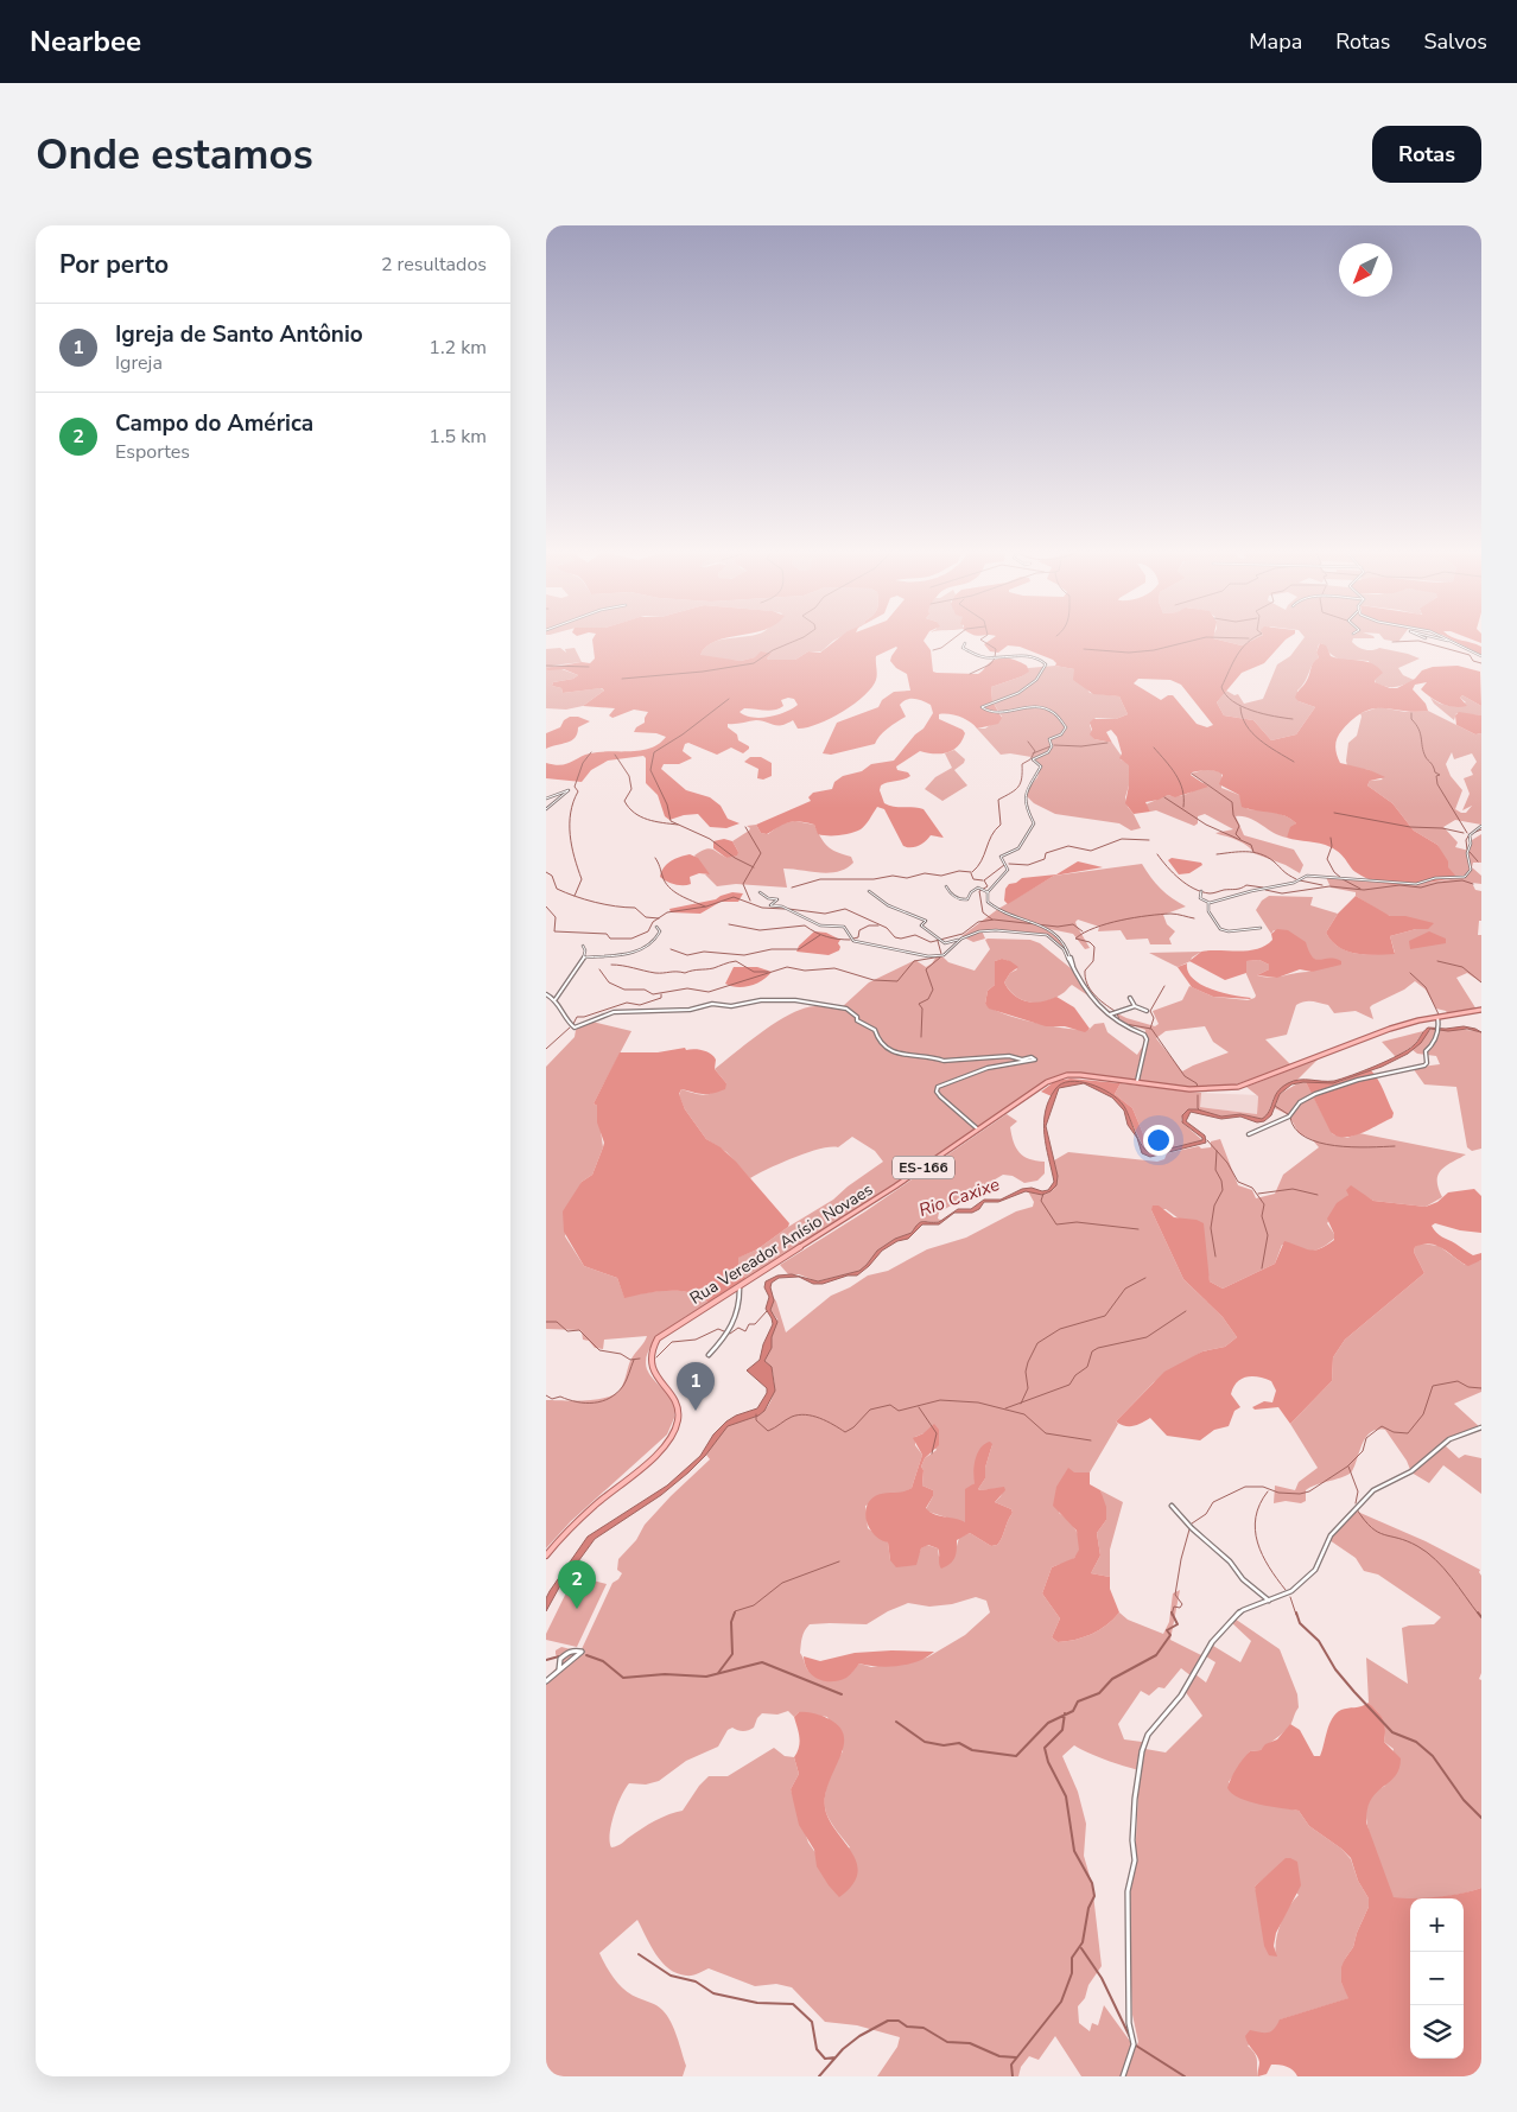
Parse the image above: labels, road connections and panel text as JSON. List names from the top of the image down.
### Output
{
  "streets": {
    "main road": ["ES-166", "Rua Vereador Anísio Novaes"]
  },
  "water": ["Rio Caxixe"],
  "north": "bottom left",
  "page": {
    "header": "Nearbee",
    "nav": ["Mapa", "Rotas", "Salvos"],
    "buttons": "Rotas",
    "title": "Onde estamos",
    "heading": ["Por perto", "2 resultados"],
    "list": [
      {
        "mark": "1",
        "name": "Igreja de Santo Antônio",
        "note": "Igreja",
        "value": "1.2 km"
      },
      {
        "mark": "2",
        "name": "Campo do América",
        "note": "Esportes",
        "value": "1.5 km"
      }
    ],
    "pins": ["1", "2"],
    "map_buttons": ["+", "−"]
  }
}
